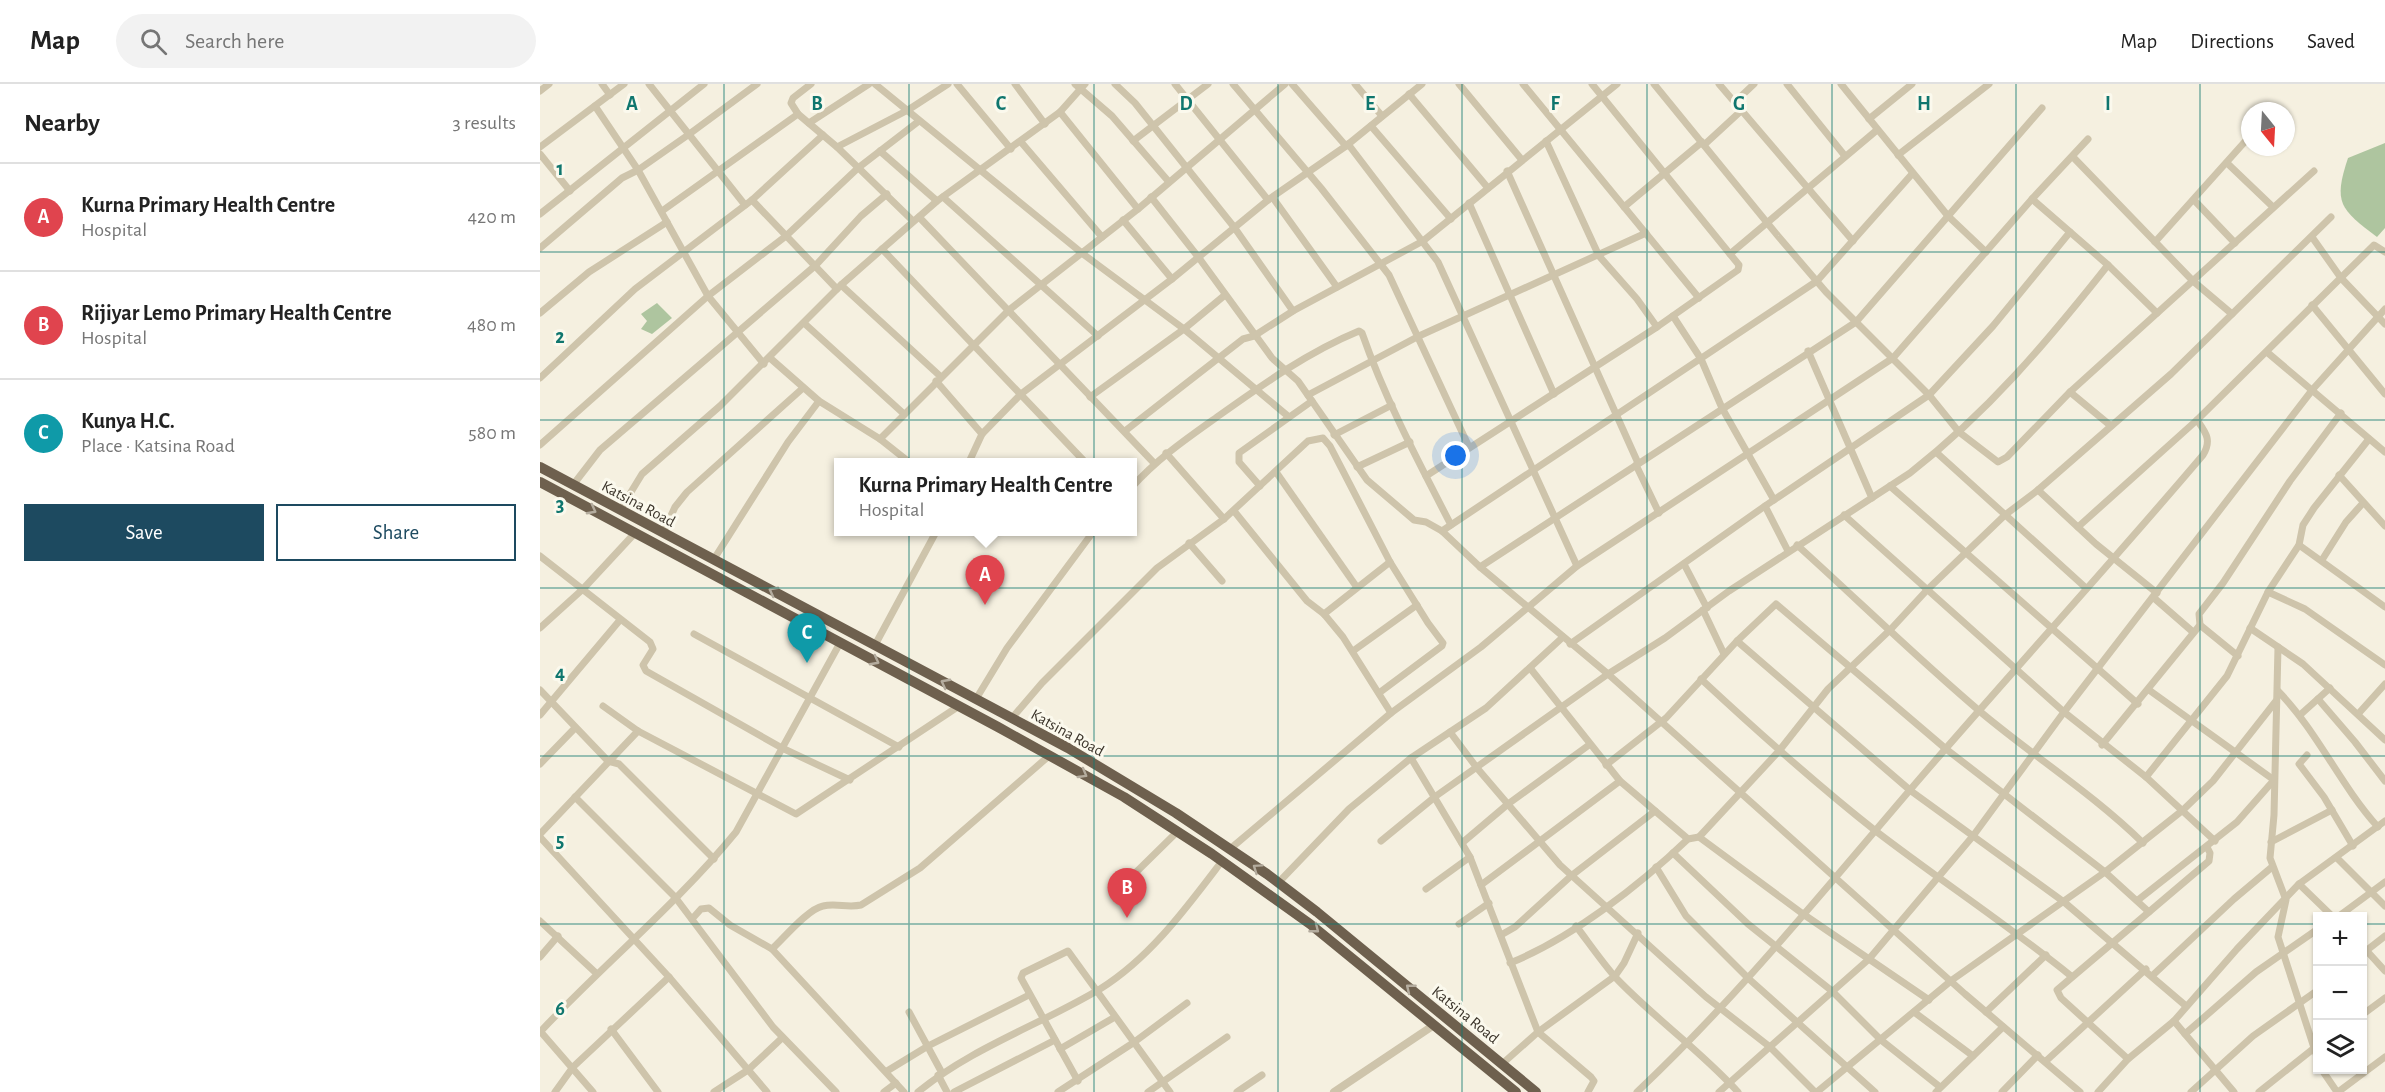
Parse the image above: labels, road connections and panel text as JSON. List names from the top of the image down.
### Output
{
  "streets": {
    "highway": ["Katsina Road"]
  },
  "north": "bottom",
  "page": {
    "header": "Map",
    "search": "Search here",
    "nav": ["Map", "Directions", "Saved"],
    "heading": ["Nearby", "3 results"],
    "list": [
      {
        "mark": "A",
        "name": "Kurna Primary Health Centre",
        "note": "Hospital",
        "value": "420 m"
      },
      {
        "mark": "B",
        "name": "Rijiyar Lemo Primary Health Centre",
        "note": "Hospital",
        "value": "480 m"
      },
      {
        "mark": "C",
        "name": "Kunya H.C.",
        "note": "Place · Katsina Road",
        "value": "580 m"
      }
    ],
    "popup": ["Kurna Primary Health Centre", "Hospital"],
    "buttons": ["Save", "Share"],
    "pins": ["A", "C", "B"],
    "map_buttons": ["+", "−"]
  },
  "grid": {
    "columns": [
      "A",
      "B",
      "C",
      "D",
      "E",
      "F",
      "G",
      "H",
      "I"
    ],
    "rows": [
      "1",
      "2",
      "3",
      "4",
      "5",
      "6"
    ]
  }
}
